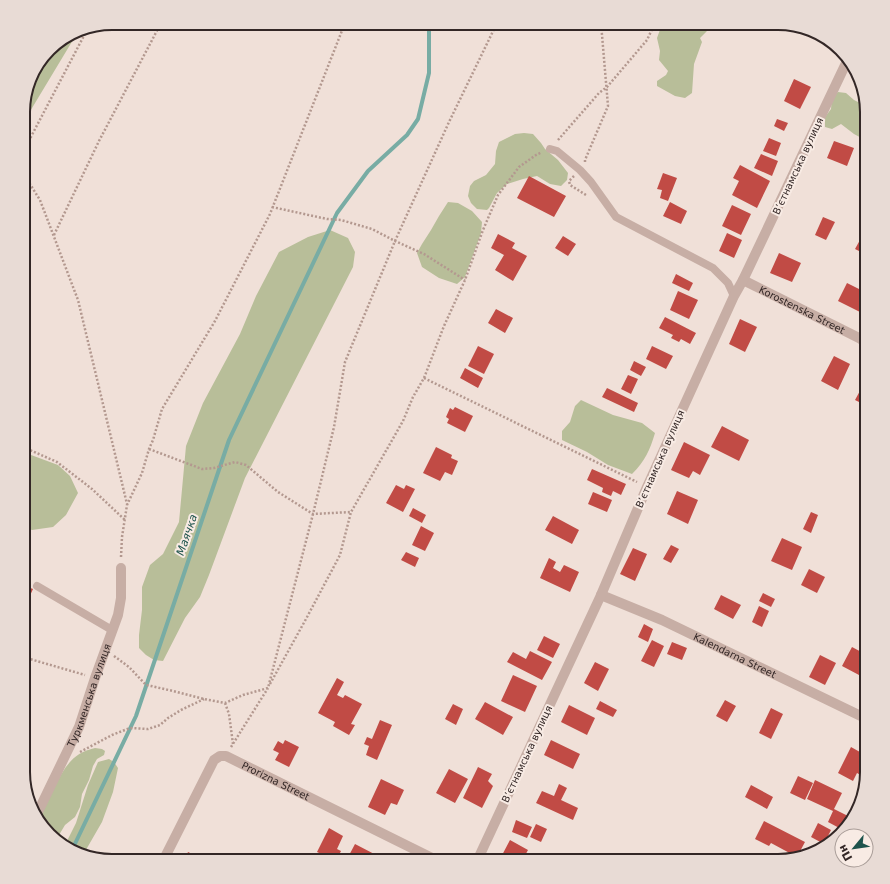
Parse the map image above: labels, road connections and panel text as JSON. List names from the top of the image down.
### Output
{
  "streets": {
    "street": [
      "Вʼєтнамська вулиця",
      "Korostenska Street",
      "Kalendarna Street",
      "Туркменська вулиця",
      "Prorizna Street"
    ]
  },
  "crossings": [
    ["Вʼєтнамська вулиця", "Korostenska Street"],
    ["Вʼєтнамська вулиця", "Kalendarna Street"]
  ],
  "water": ["Маячка"],
  "north": "bottom left"
}
